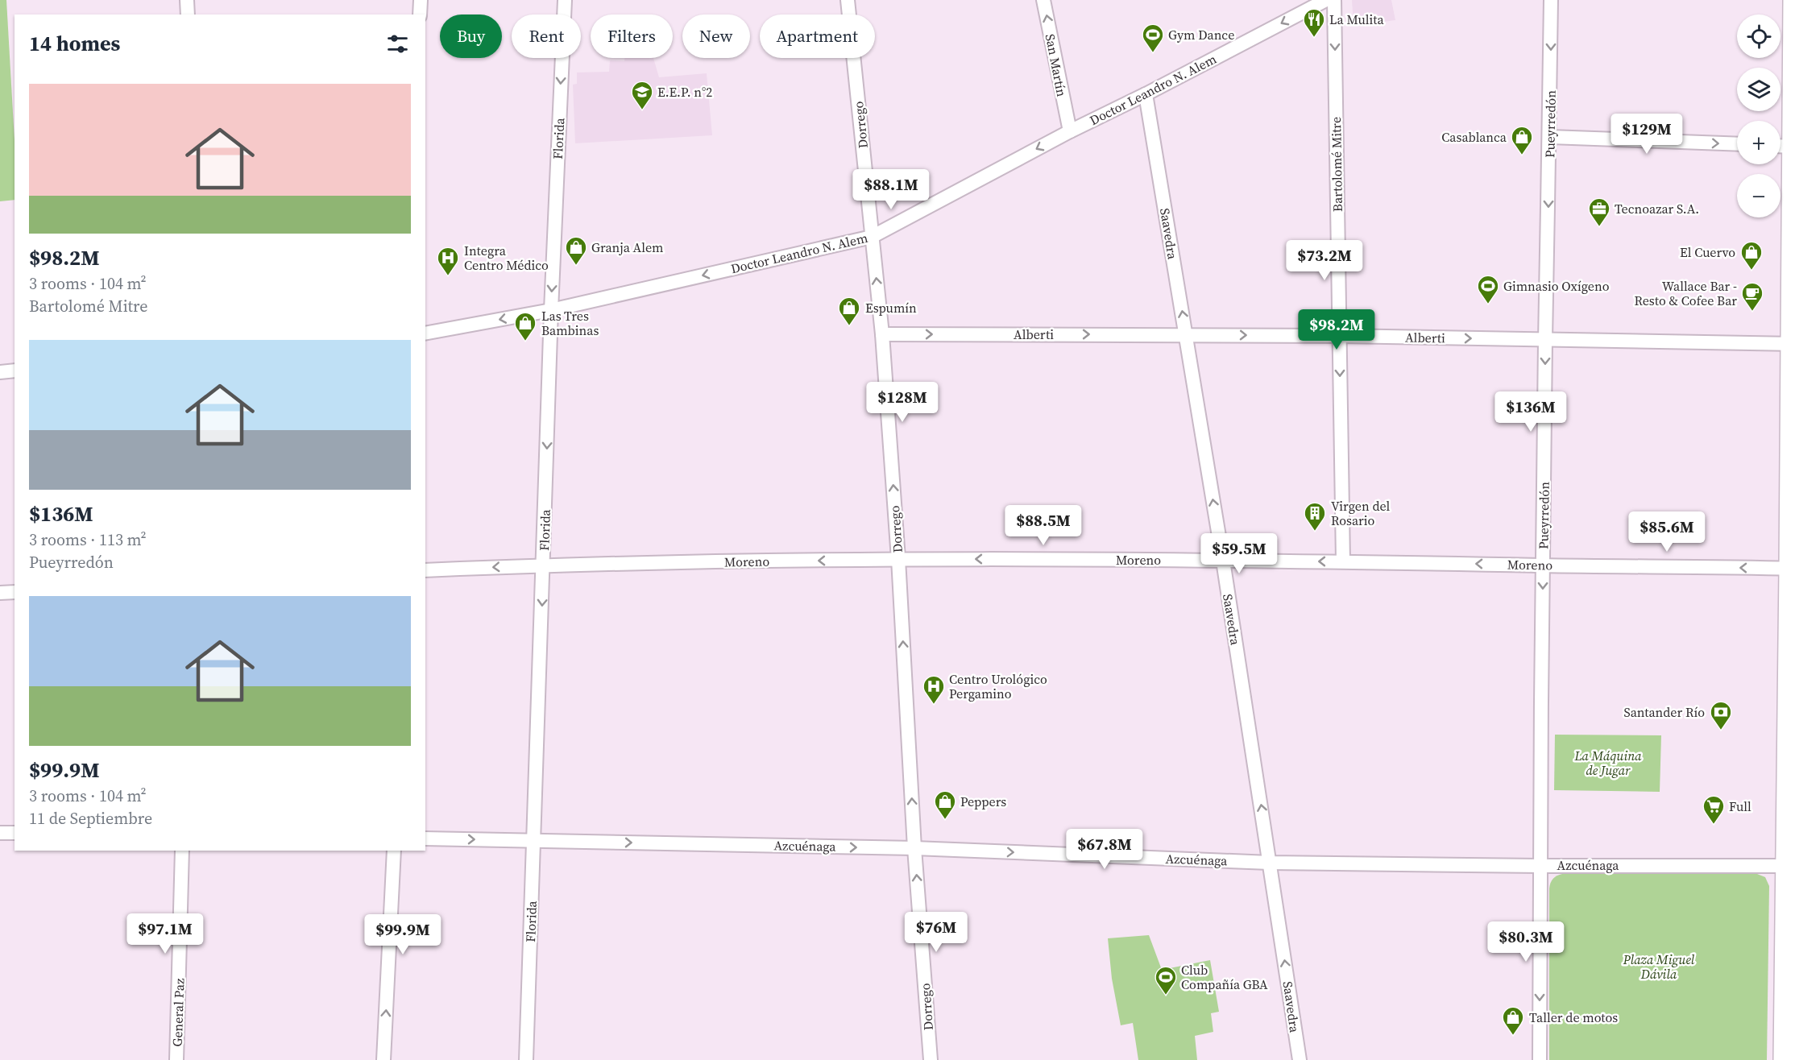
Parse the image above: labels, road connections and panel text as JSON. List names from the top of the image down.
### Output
{
  "streets": {
    "street": [
      "San Martín",
      "Doctor Leandro N. Alem",
      "Pueyrredón",
      "Dorrego",
      "Florida",
      "Bartolomé Mitre",
      "Saavedra",
      "Alberti",
      "Moreno",
      "Azcuénaga",
      "General Paz"
    ]
  },
  "crossings": [
    ["San Martín", "Doctor Leandro N. Alem"],
    ["Doctor Leandro N. Alem", "Dorrego"],
    ["Doctor Leandro N. Alem", "Florida"],
    ["Doctor Leandro N. Alem", "Saavedra"],
    ["Pueyrredón", "Alberti"],
    ["Pueyrredón", "Moreno"],
    ["Pueyrredón", "Azcuénaga"],
    ["Dorrego", "Alberti"],
    ["Dorrego", "Moreno"],
    ["Dorrego", "Azcuénaga"],
    ["Florida", "Moreno"],
    ["Florida", "Azcuénaga"],
    ["Bartolomé Mitre", "Alberti"],
    ["Bartolomé Mitre", "Moreno"],
    ["Saavedra", "Alberti"],
    ["Saavedra", "Moreno"],
    ["Saavedra", "Azcuénaga"]
  ],
  "one_way": [
    "San Martín",
    "Doctor Leandro N. Alem",
    "Pueyrredón",
    "Dorrego",
    "Florida",
    "Bartolomé Mitre",
    "Saavedra",
    "Alberti",
    "Moreno",
    "Azcuénaga"
  ],
  "parks": ["La Máquina de Jugar", "Plaza Miguel Dávila"],
  "places": {
    "restaurant": ["La Mulita"],
    "sports": ["Gym Dance", "Gimnasio Oxígeno", "Club Compañía GBA"],
    "school or university": ["E.E.P. n°2"],
    "shop": [
      "Casablanca",
      "Granja Alem",
      "El Cuervo",
      "Espumín",
      "Las Tres Bambinas",
      "Peppers",
      "Taller de motos"
    ],
    "office": ["Tecnoazar S.A."],
    "hospital": ["Integra Centro Médico", "Centro Urológico Pergamino"],
    "cafe": ["Wallace Bar - Resto & Cofee Bar"],
    "building": ["Virgen del Rosario"],
    "bank": ["Santander Río"],
    "supermarket": ["Full"]
  },
  "page": {
    "map_buttons": ["+", "−"],
    "chip": [
      "Buy",
      "Rent",
      "Filters",
      "New",
      "Apartment"
    ],
    "heading": "14 homes",
    "list": [
      {
        "name": "$98.2M",
        "note": "3 rooms · 104 m² · Bartolomé Mitre"
      },
      {
        "name": "$136M",
        "note": "3 rooms · 113 m² · Pueyrredón"
      },
      {
        "name": "$99.9M",
        "note": "3 rooms · 104 m² · 11 de Septiembre"
      }
    ],
    "price": [
      "$129M",
      "$88.1M",
      "$73.2M",
      "$98.2M",
      "$128M",
      "$136M",
      "$88.5M",
      "$85.6M",
      "$59.5M",
      "$67.8M",
      "$76M",
      "$97.1M",
      "$99.9M",
      "$80.3M"
    ]
  }
}
